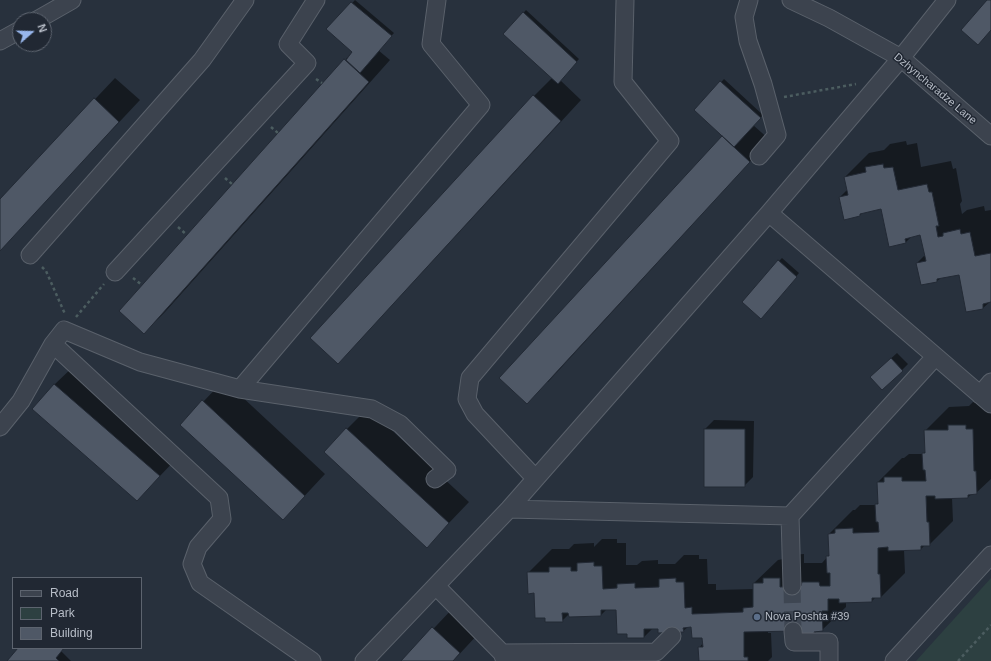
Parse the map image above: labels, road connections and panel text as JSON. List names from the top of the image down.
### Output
{
  "streets": {
    "street": ["Dzhyncharadze Lane"]
  },
  "places": ["Nova Poshta #39"],
  "legend": ["Road", "Park", "Building"],
  "north": "right"
}
